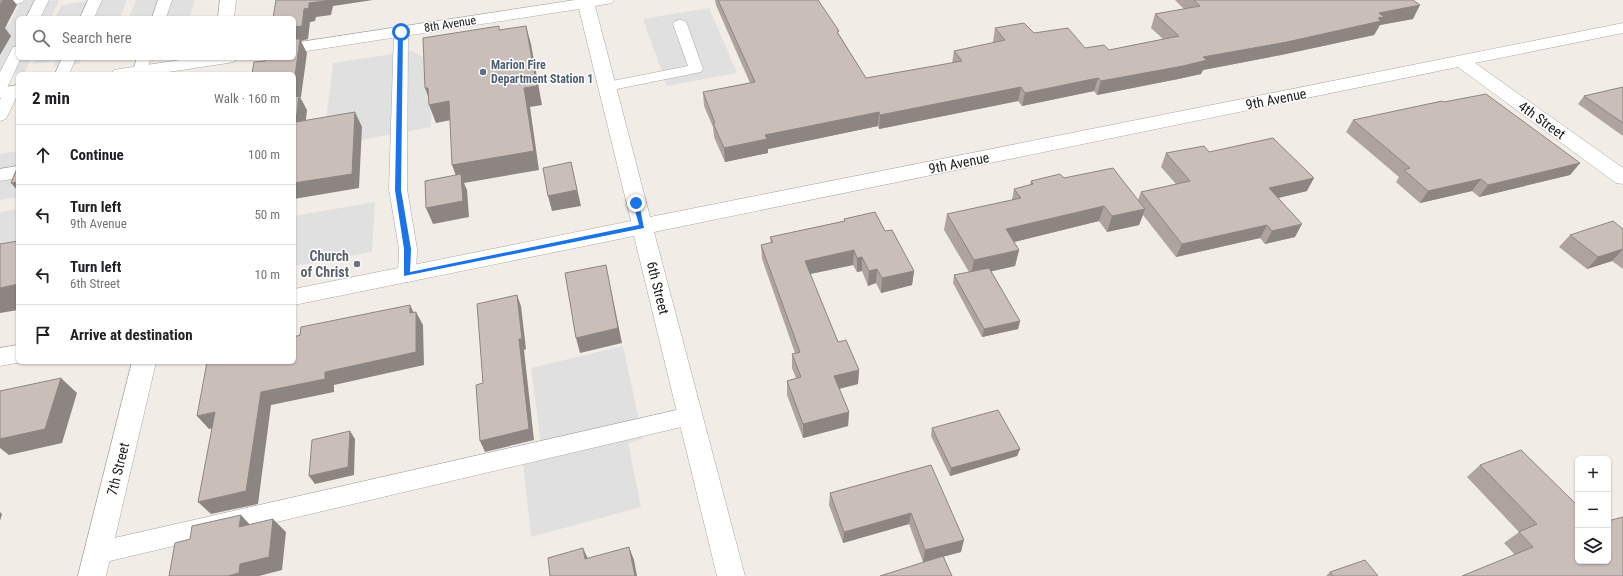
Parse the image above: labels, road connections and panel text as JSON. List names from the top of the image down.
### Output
{
  "streets": {
    "street": [
      "8th Avenue",
      "9th Avenue",
      "4th Street",
      "6th Street",
      "7th Street"
    ]
  },
  "crossings": [
    ["8th Avenue", "6th Street"],
    ["9th Avenue", "4th Street"],
    ["9th Avenue", "6th Street"]
  ],
  "places": ["Marion Fire Department Station 1", "Church of Christ"],
  "page": {
    "search": "Search here",
    "heading": ["2 min", "Walk · 160 m"],
    "list": [
      ["Continue", "100 m"],
      ["Turn left", "9th Avenue", "50 m"],
      ["Turn left", "6th Street", "10 m"],
      "Arrive at destination"
    ],
    "map_buttons": ["+", "−"]
  }
}
